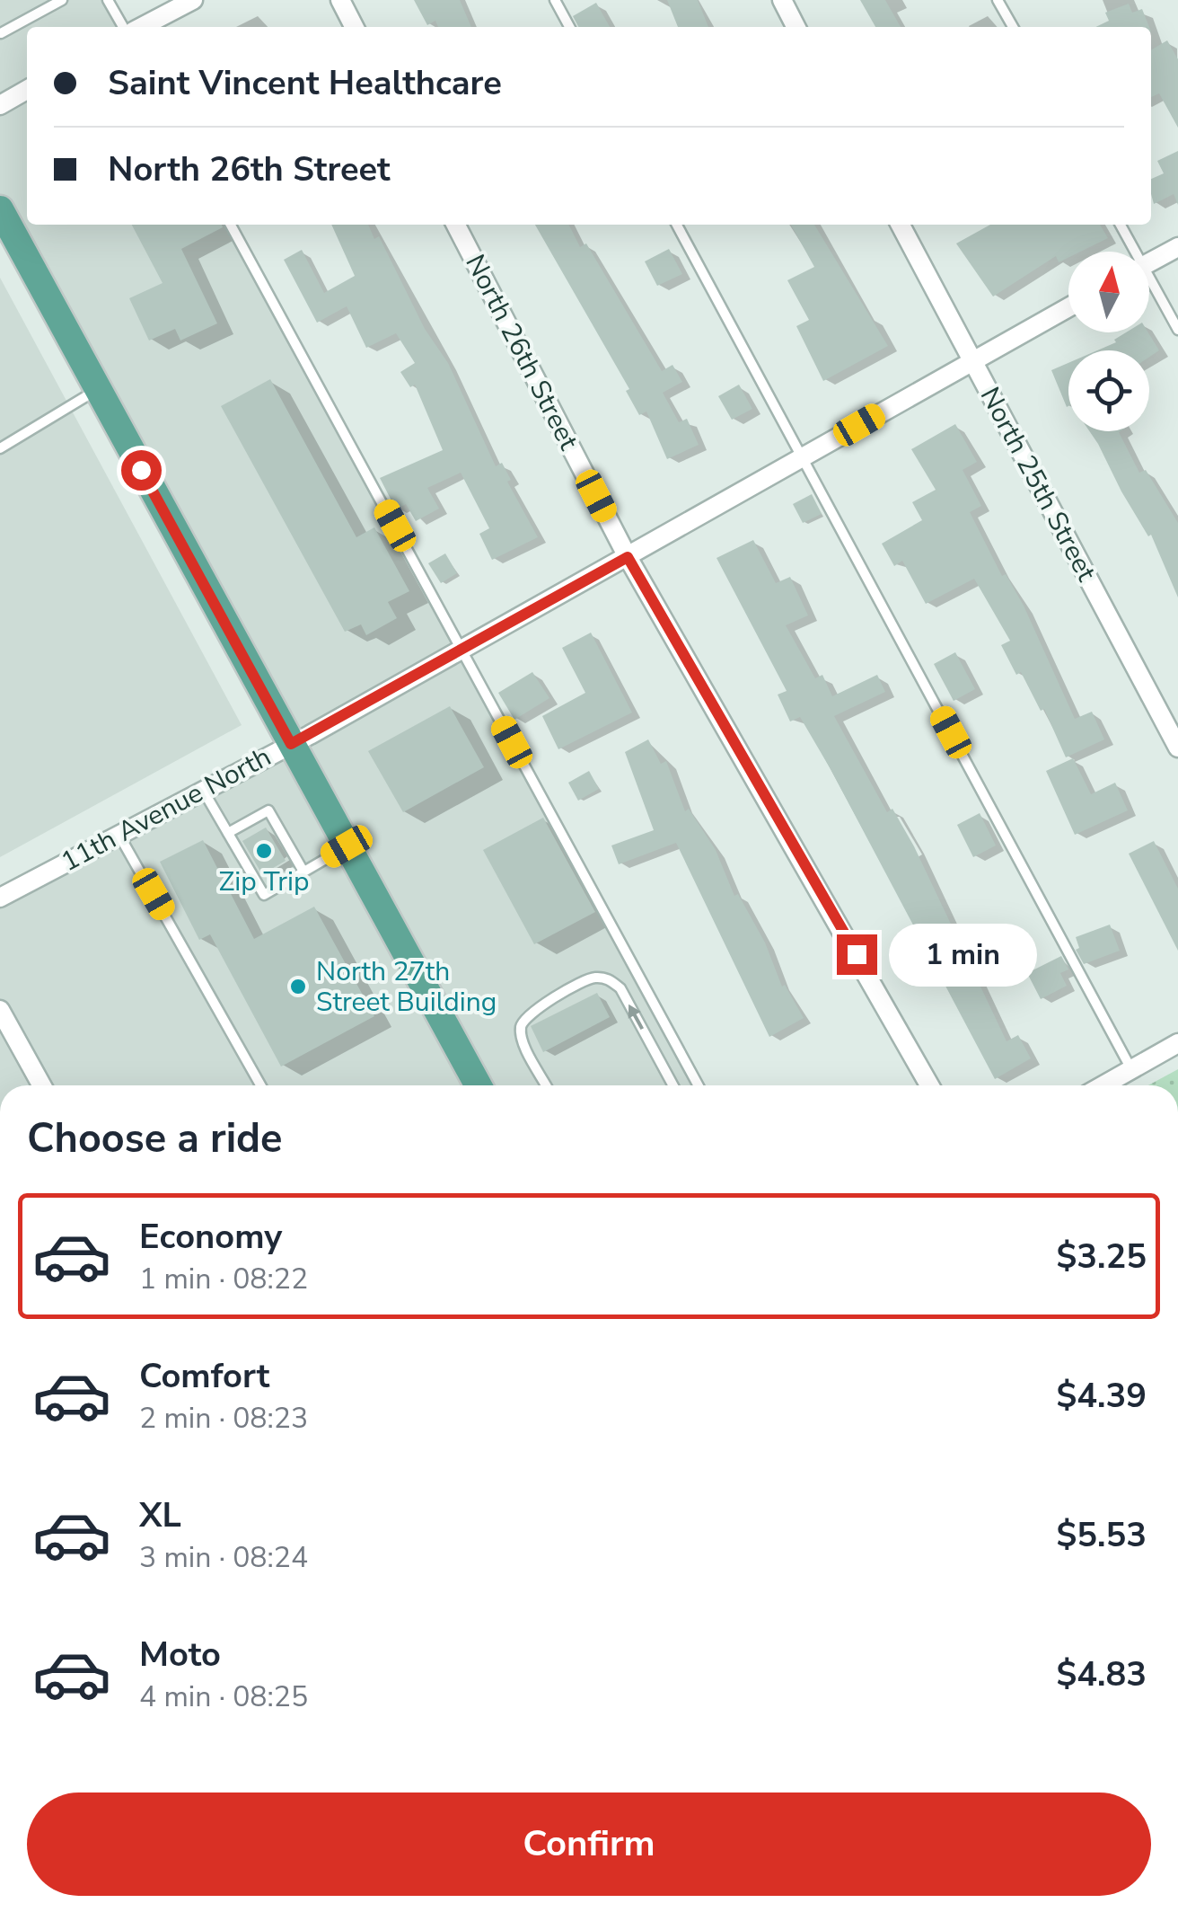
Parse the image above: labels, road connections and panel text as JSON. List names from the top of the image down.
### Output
{
  "streets": {
    "street": ["North 26th Street", "North 25th Street", "11th Avenue North"]
  },
  "crossings": [
    ["North 26th Street", "11th Avenue North"],
    ["North 25th Street", "11th Avenue North"]
  ],
  "places": ["Zip Trip", "North 27th Street Building"],
  "north": "top",
  "page": {
    "banner": ["Saint Vincent Healthcare", "North 26th Street"],
    "bubble": "1 min",
    "heading": "Choose a ride",
    "list": [
      {
        "name": "Economy",
        "note": "1 min · 08:22",
        "value": "$3.25"
      },
      {
        "name": "Comfort",
        "note": "2 min · 08:23",
        "value": "$4.39"
      },
      {
        "name": "XL",
        "note": "3 min · 08:24",
        "value": "$5.53"
      },
      {
        "name": "Moto",
        "note": "4 min · 08:25",
        "value": "$4.83"
      }
    ],
    "buttons": "Confirm"
  }
}
